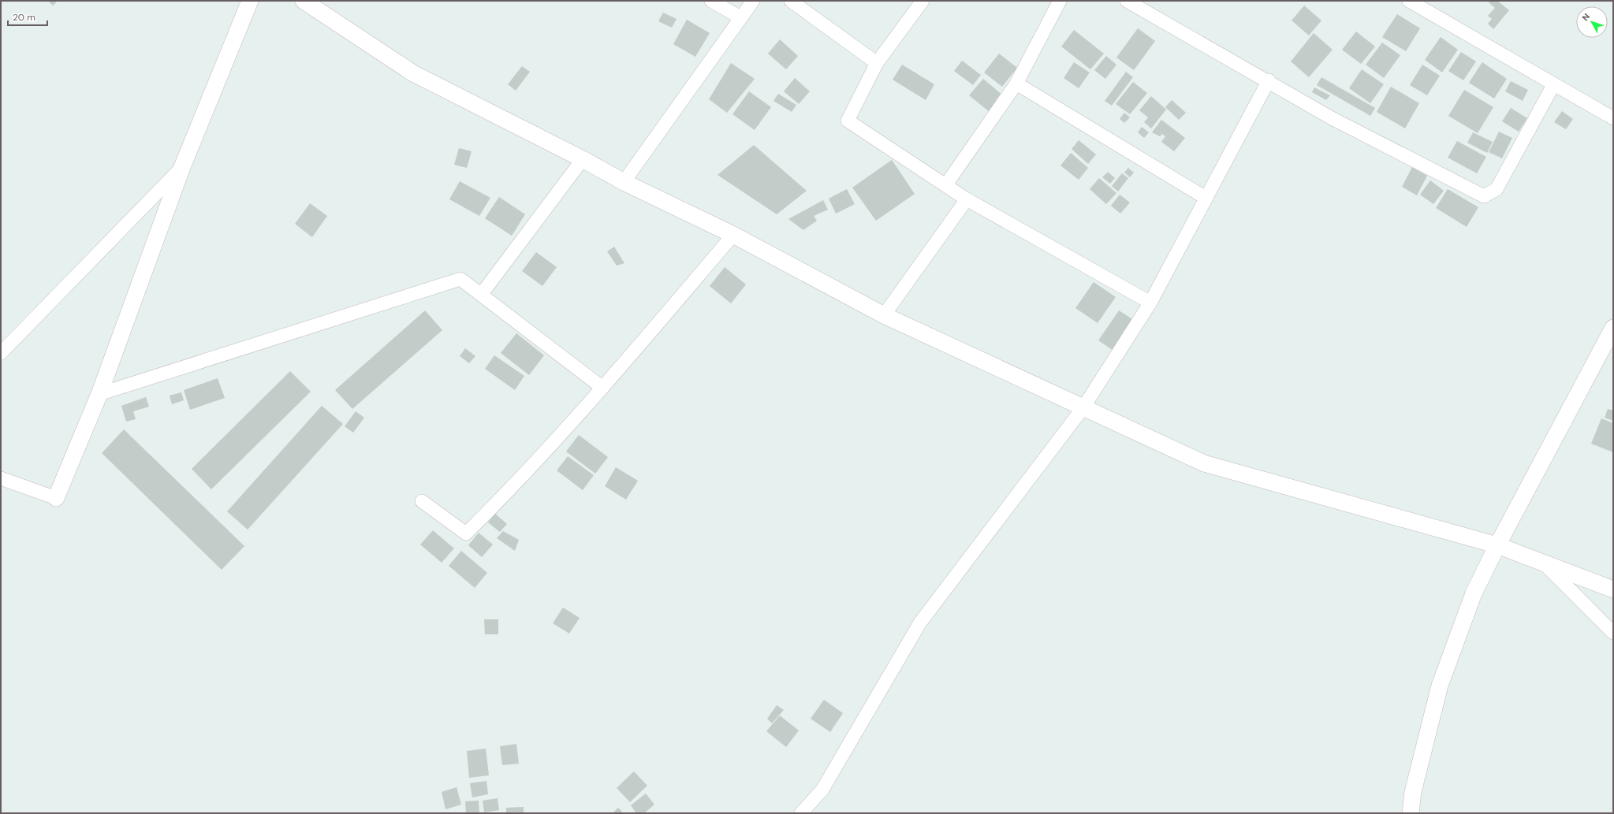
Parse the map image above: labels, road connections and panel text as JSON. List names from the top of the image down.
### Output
{
  "scale_bar": "20 m",
  "north": "top left"
}
